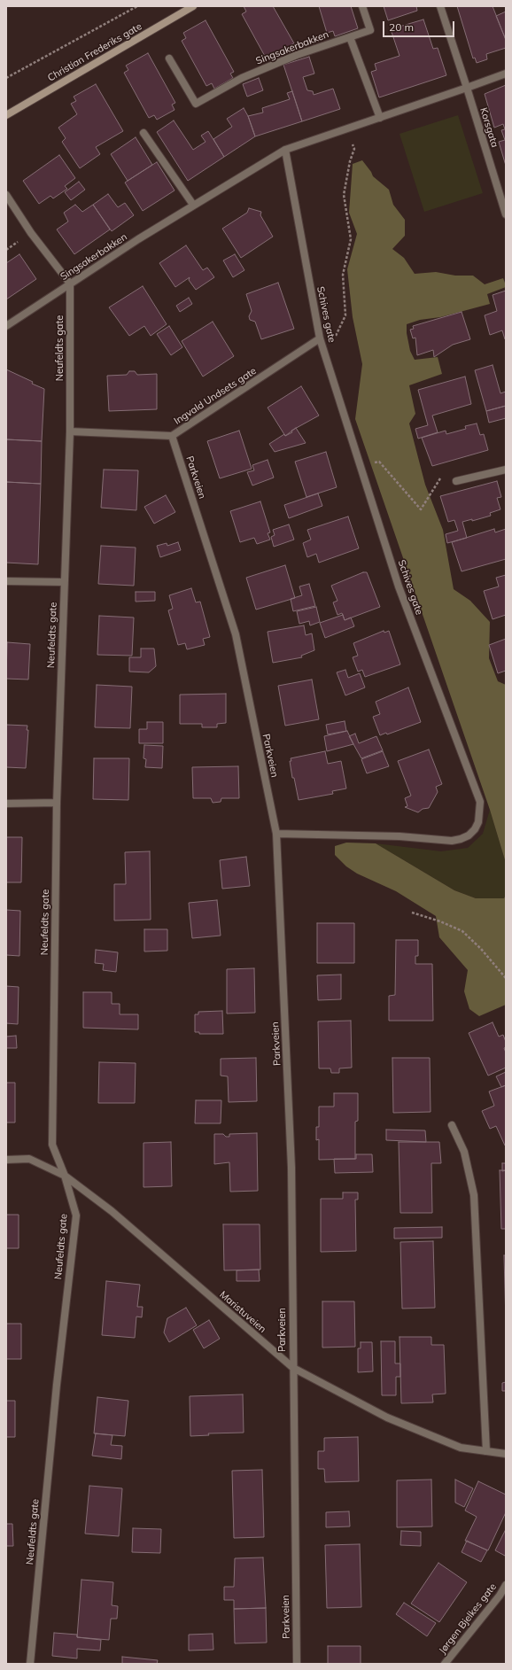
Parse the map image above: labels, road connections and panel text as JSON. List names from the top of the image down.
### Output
{
  "streets": {
    "main road": ["Christian Frederiks gate"],
    "street": [
      "Singsakerbakken",
      "Korsgata",
      "Schives gate",
      "Neufeldts gate",
      "Ingvald Undsets gate",
      "Parkveien",
      "Maristuveien",
      "Jørgen Bjelkes gate"
    ]
  },
  "crossings": [
    ["Singsakerbakken", "Korsgata"],
    ["Singsakerbakken", "Schives gate"],
    ["Singsakerbakken", "Neufeldts gate"],
    ["Schives gate", "Ingvald Undsets gate"],
    ["Schives gate", "Parkveien"],
    ["Neufeldts gate", "Ingvald Undsets gate"],
    ["Neufeldts gate", "Maristuveien"],
    ["Ingvald Undsets gate", "Parkveien"],
    ["Parkveien", "Maristuveien"]
  ],
  "scale_bar": "20 m"
}
